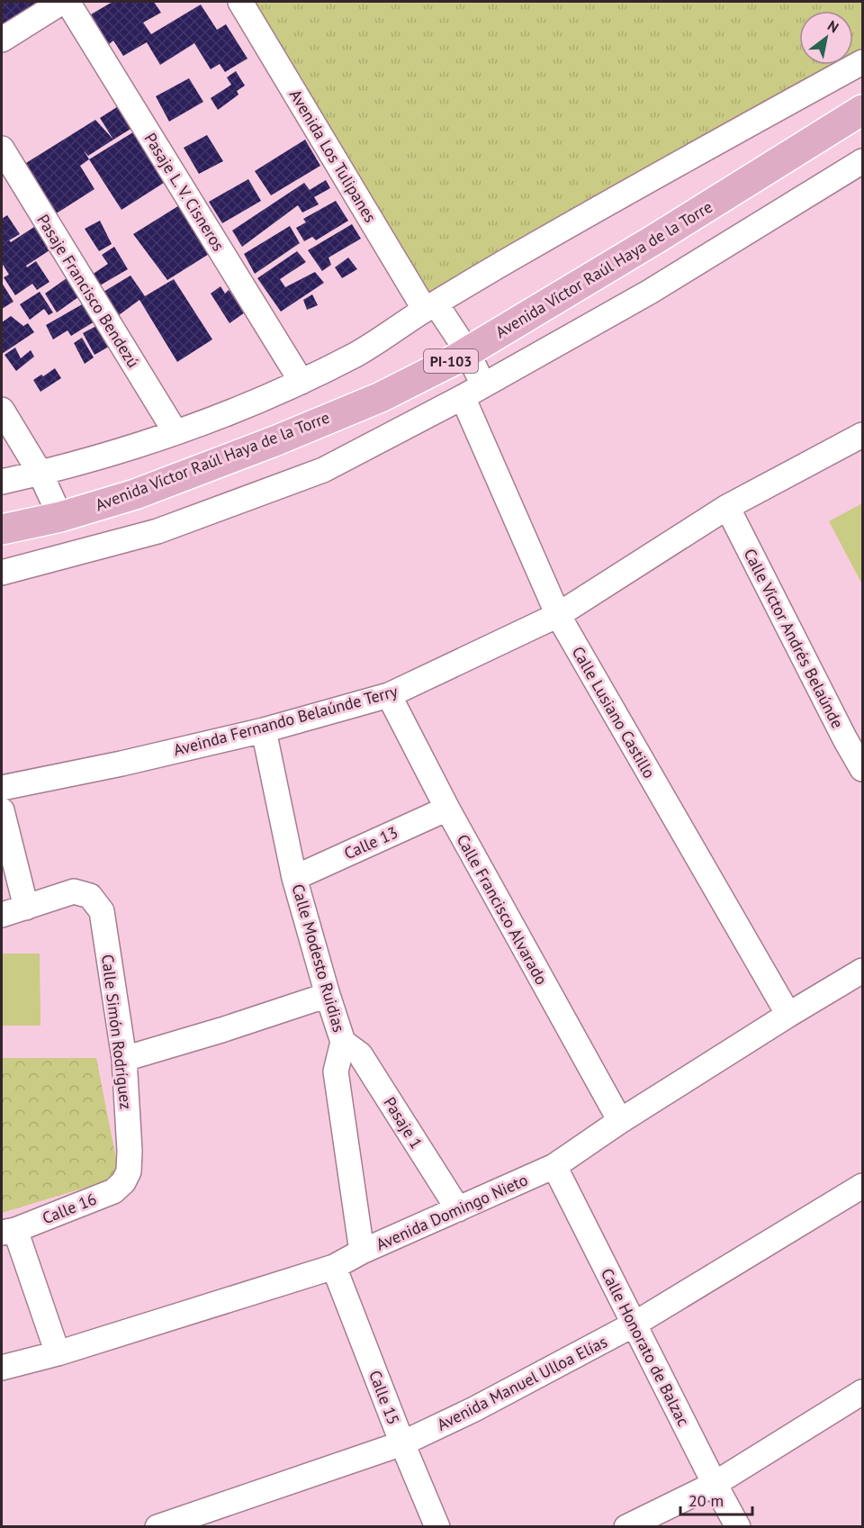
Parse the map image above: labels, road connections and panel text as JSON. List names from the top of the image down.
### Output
{
  "streets": {
    "main road": ["Avenida Víctor Raúl Haya de la Torre", "PI-103"],
    "street": [
      "Avenida Los Tulipanes",
      "Pasaje L. V. Cisneros",
      "Pasaje Francisco Bendezú",
      "Calle Víctor Andrés Belaúnde",
      "Calle Lusiano Castillo",
      "Aveinda Fernando Belaúnde Terry",
      "Calle 13",
      "Calle Francisco Alvarado",
      "Calle Modesto Ruidias",
      "Calle Simón Rodríguez",
      "Pasaje 1",
      "Calle 16",
      "Avenida Domingo Nieto",
      "Calle Honorato de Balzac",
      "Avenida Manuel Ulloa Elías",
      "Calle 15"
    ]
  },
  "crossings": [
    ["Avenida Los Tulipanes", "Avenida Víctor Raúl Haya de la Torre"],
    ["Calle Víctor Andrés Belaúnde", "Aveinda Fernando Belaúnde Terry"],
    ["Calle Lusiano Castillo", "Aveinda Fernando Belaúnde Terry"],
    ["Calle Lusiano Castillo", "Avenida Domingo Nieto"],
    ["Aveinda Fernando Belaúnde Terry", "Calle Francisco Alvarado"],
    ["Aveinda Fernando Belaúnde Terry", "Calle Modesto Ruidias"],
    ["Calle 13", "Calle Francisco Alvarado"],
    ["Calle 13", "Calle Modesto Ruidias"],
    ["Calle Francisco Alvarado", "Avenida Domingo Nieto"],
    ["Calle Modesto Ruidias", "Pasaje 1"],
    ["Calle Modesto Ruidias", "Avenida Domingo Nieto"],
    ["Calle Simón Rodríguez", "Calle 16"],
    ["Pasaje 1", "Avenida Domingo Nieto"],
    ["Avenida Domingo Nieto", "Calle Honorato de Balzac"],
    ["Avenida Domingo Nieto", "Calle 15"],
    ["Calle Honorato de Balzac", "Avenida Manuel Ulloa Elías"],
    ["Avenida Manuel Ulloa Elías", "Calle 15"]
  ],
  "scale_bar": "20 m",
  "north": "top right"
}
